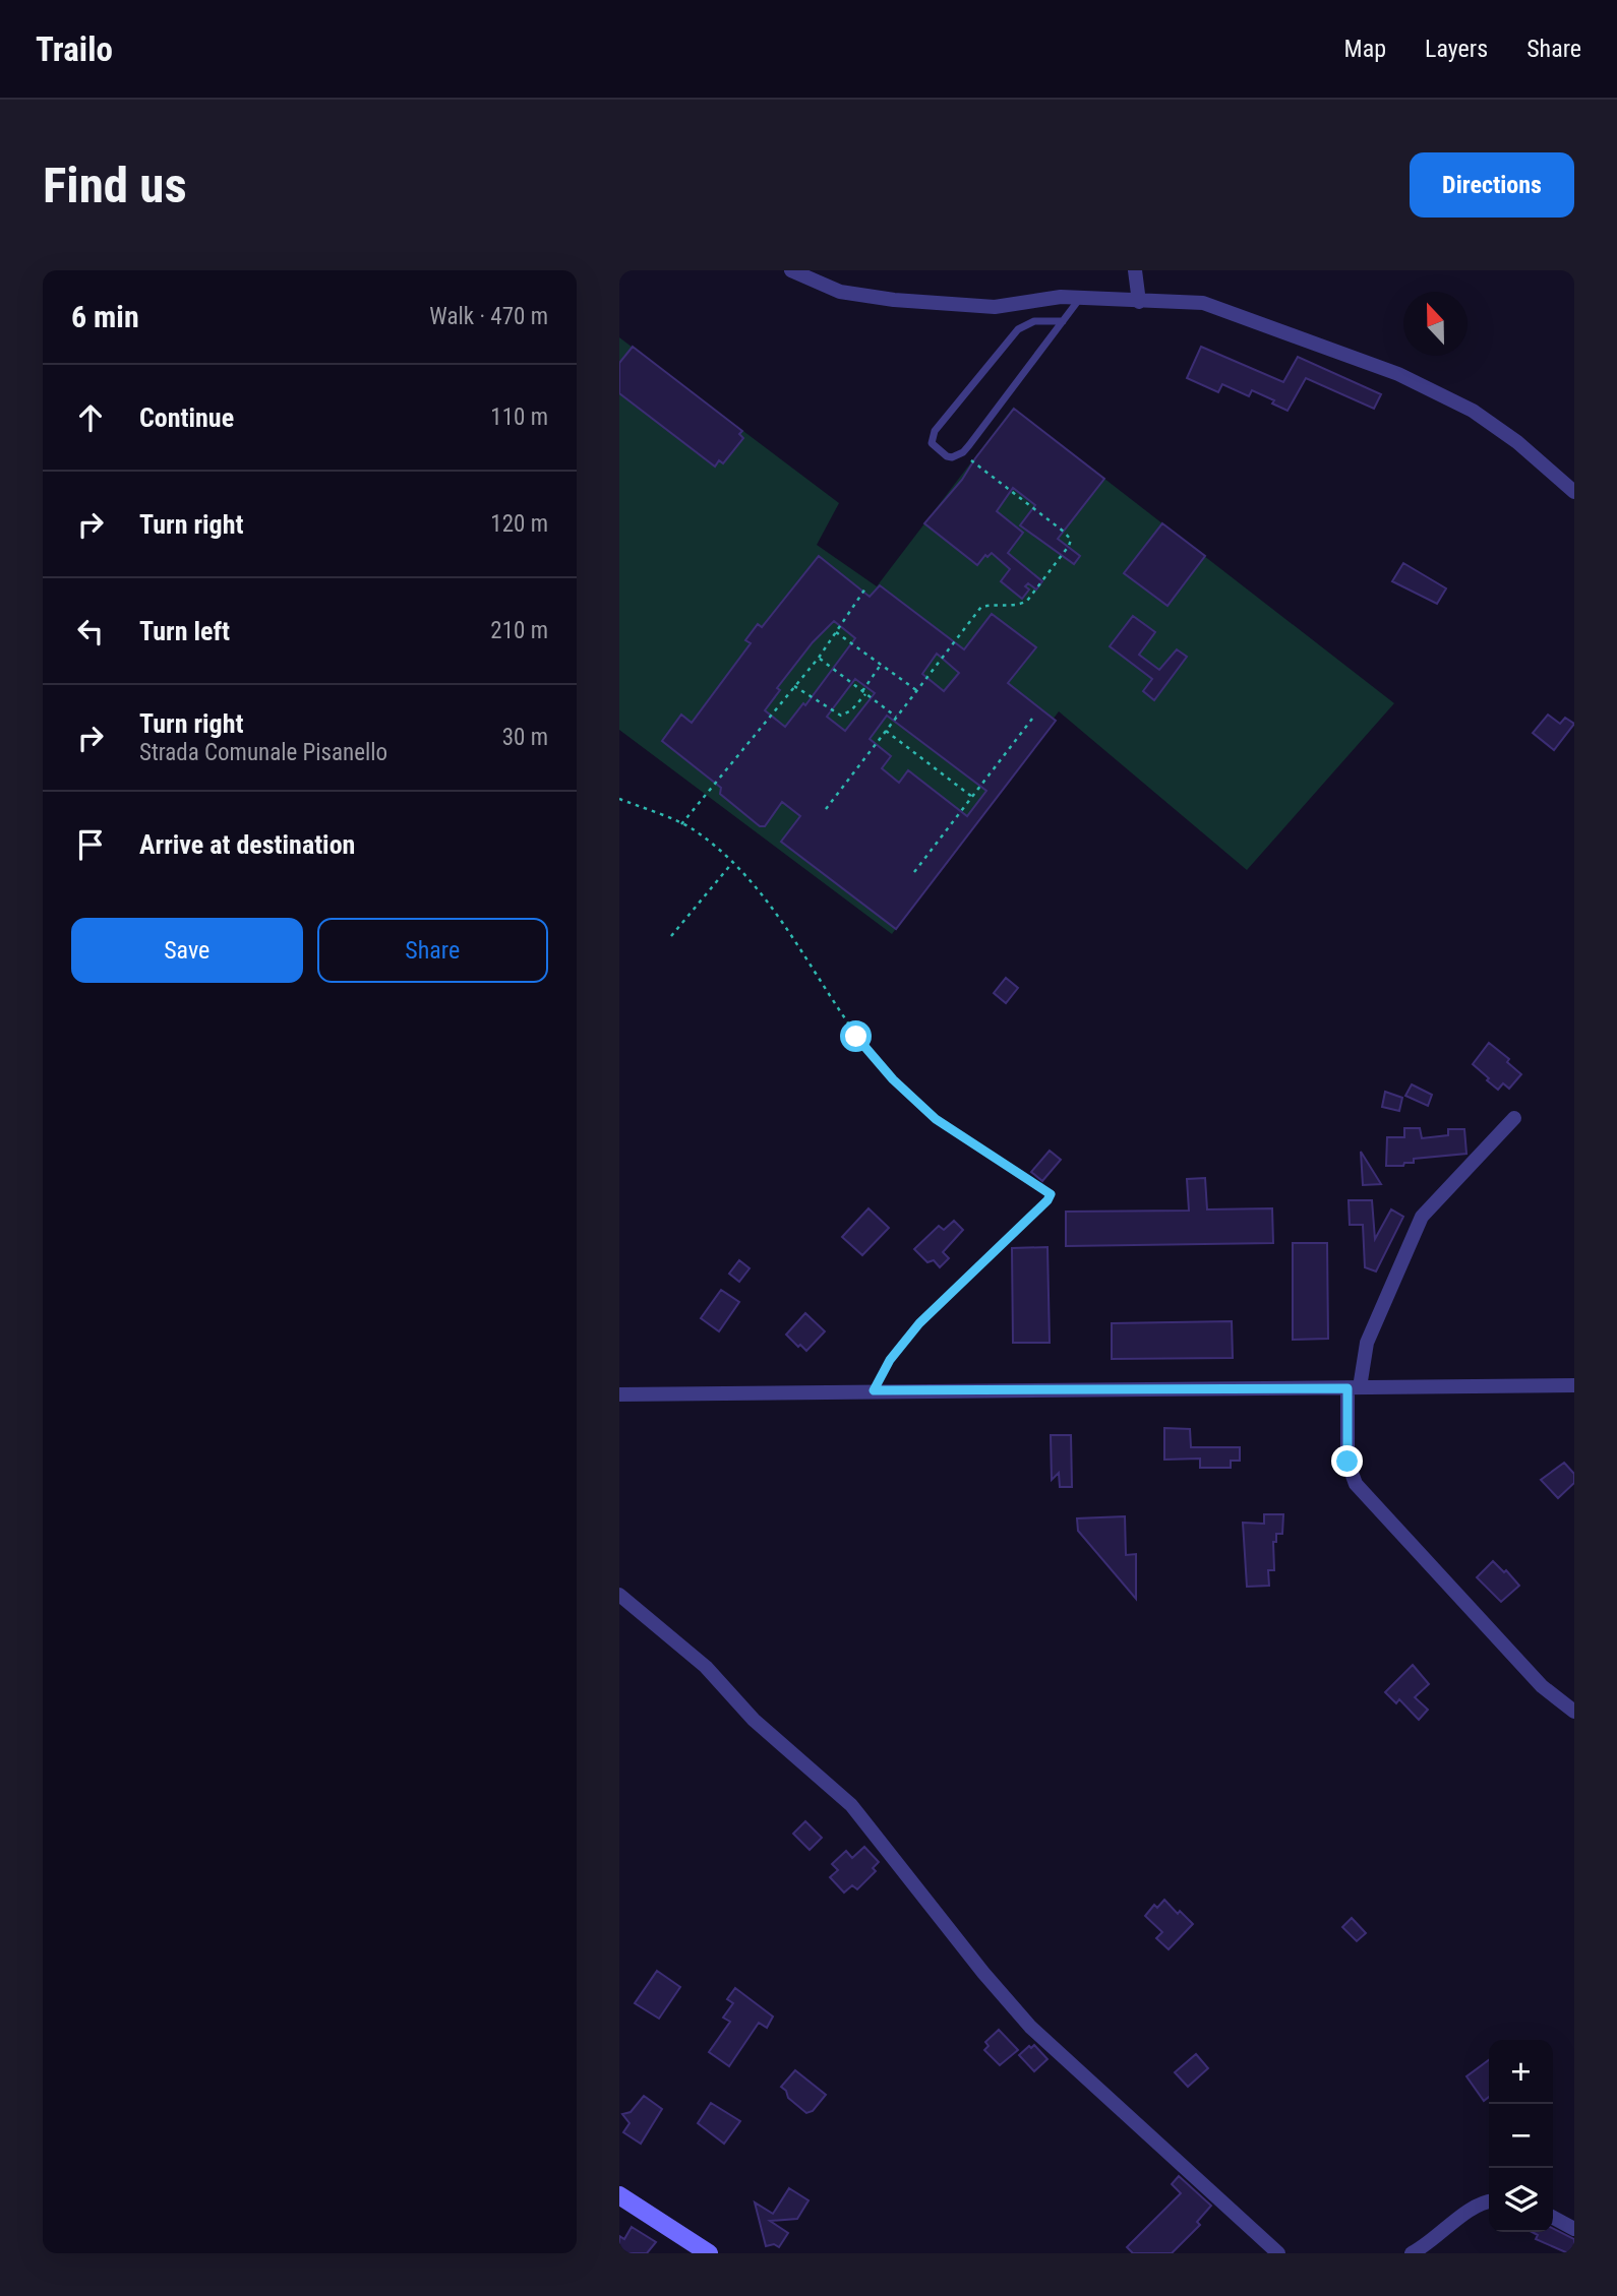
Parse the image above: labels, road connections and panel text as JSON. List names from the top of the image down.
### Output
{
  "north": "top",
  "page": {
    "header": "Trailo",
    "nav": ["Map", "Layers", "Share"],
    "buttons": [
      "Directions",
      ["Save", "Share"]
    ],
    "title": "Find us",
    "heading": ["6 min", "Walk · 470 m"],
    "list": [
      ["Continue", "110 m"],
      ["Turn right", "120 m"],
      ["Turn left", "210 m"],
      ["Turn right", "Strada Comunale Pisanello", "30 m"],
      "Arrive at destination"
    ],
    "map_buttons": ["+", "−"]
  }
}
